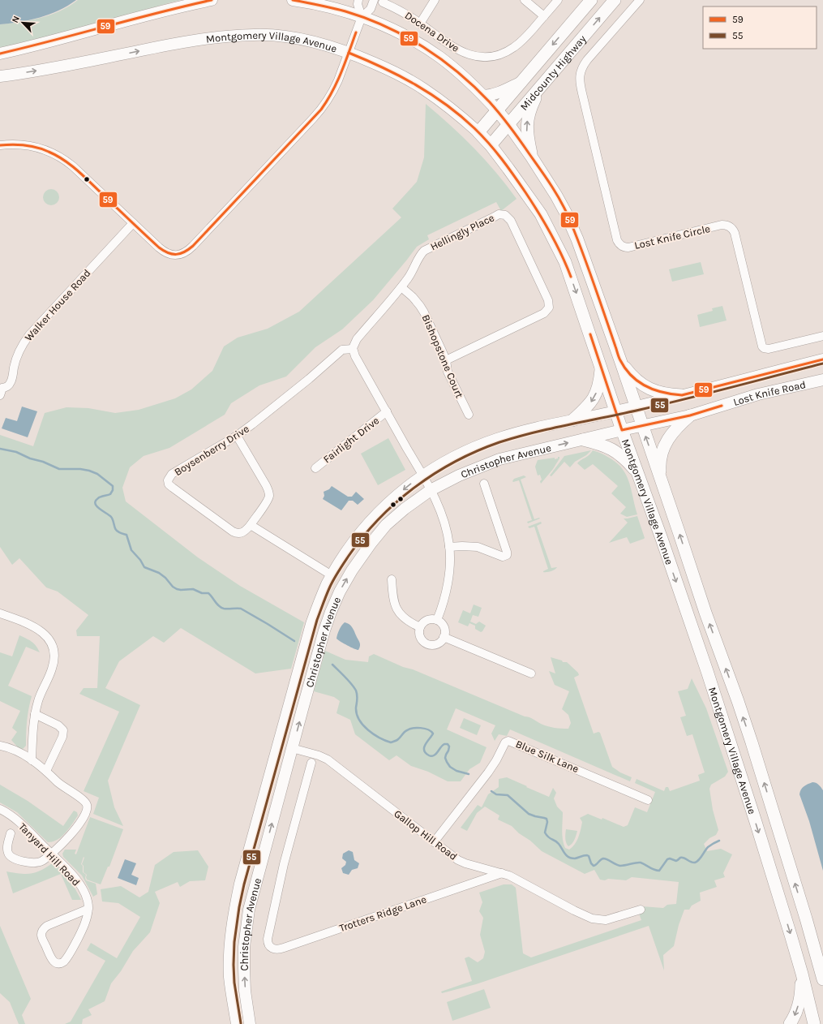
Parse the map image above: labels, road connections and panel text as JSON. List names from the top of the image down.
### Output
{
  "streets": {
    "main road": ["Montgomery Village Avenue", "Midcounty Highway"],
    "street": [
      "Docena Drive",
      "Hellingly Place",
      "Lost Knife Circle",
      "Walker House Road",
      "Bishopstone Court",
      "Lost Knife Road",
      "Fairlight Drive",
      "Boysenberry Drive",
      "Christopher Avenue",
      "Blue Silk Lane",
      "Gallop Hill Road",
      "Tanyard Hill Road",
      "Trotters Ridge Lane"
    ]
  },
  "crossings": [
    ["Montgomery Village Avenue", "Midcounty Highway"],
    ["Montgomery Village Avenue", "Lost Knife Road"],
    ["Montgomery Village Avenue", "Christopher Avenue"],
    ["Hellingly Place", "Bishopstone Court"],
    ["Hellingly Place", "Boysenberry Drive"],
    ["Lost Knife Road", "Christopher Avenue"],
    ["Christopher Avenue", "Gallop Hill Road"],
    ["Blue Silk Lane", "Gallop Hill Road"],
    ["Gallop Hill Road", "Trotters Ridge Lane"]
  ],
  "lines": ["transit line 59", "transit line 55"],
  "legend": ["59", "55"],
  "north": "top left"
}
